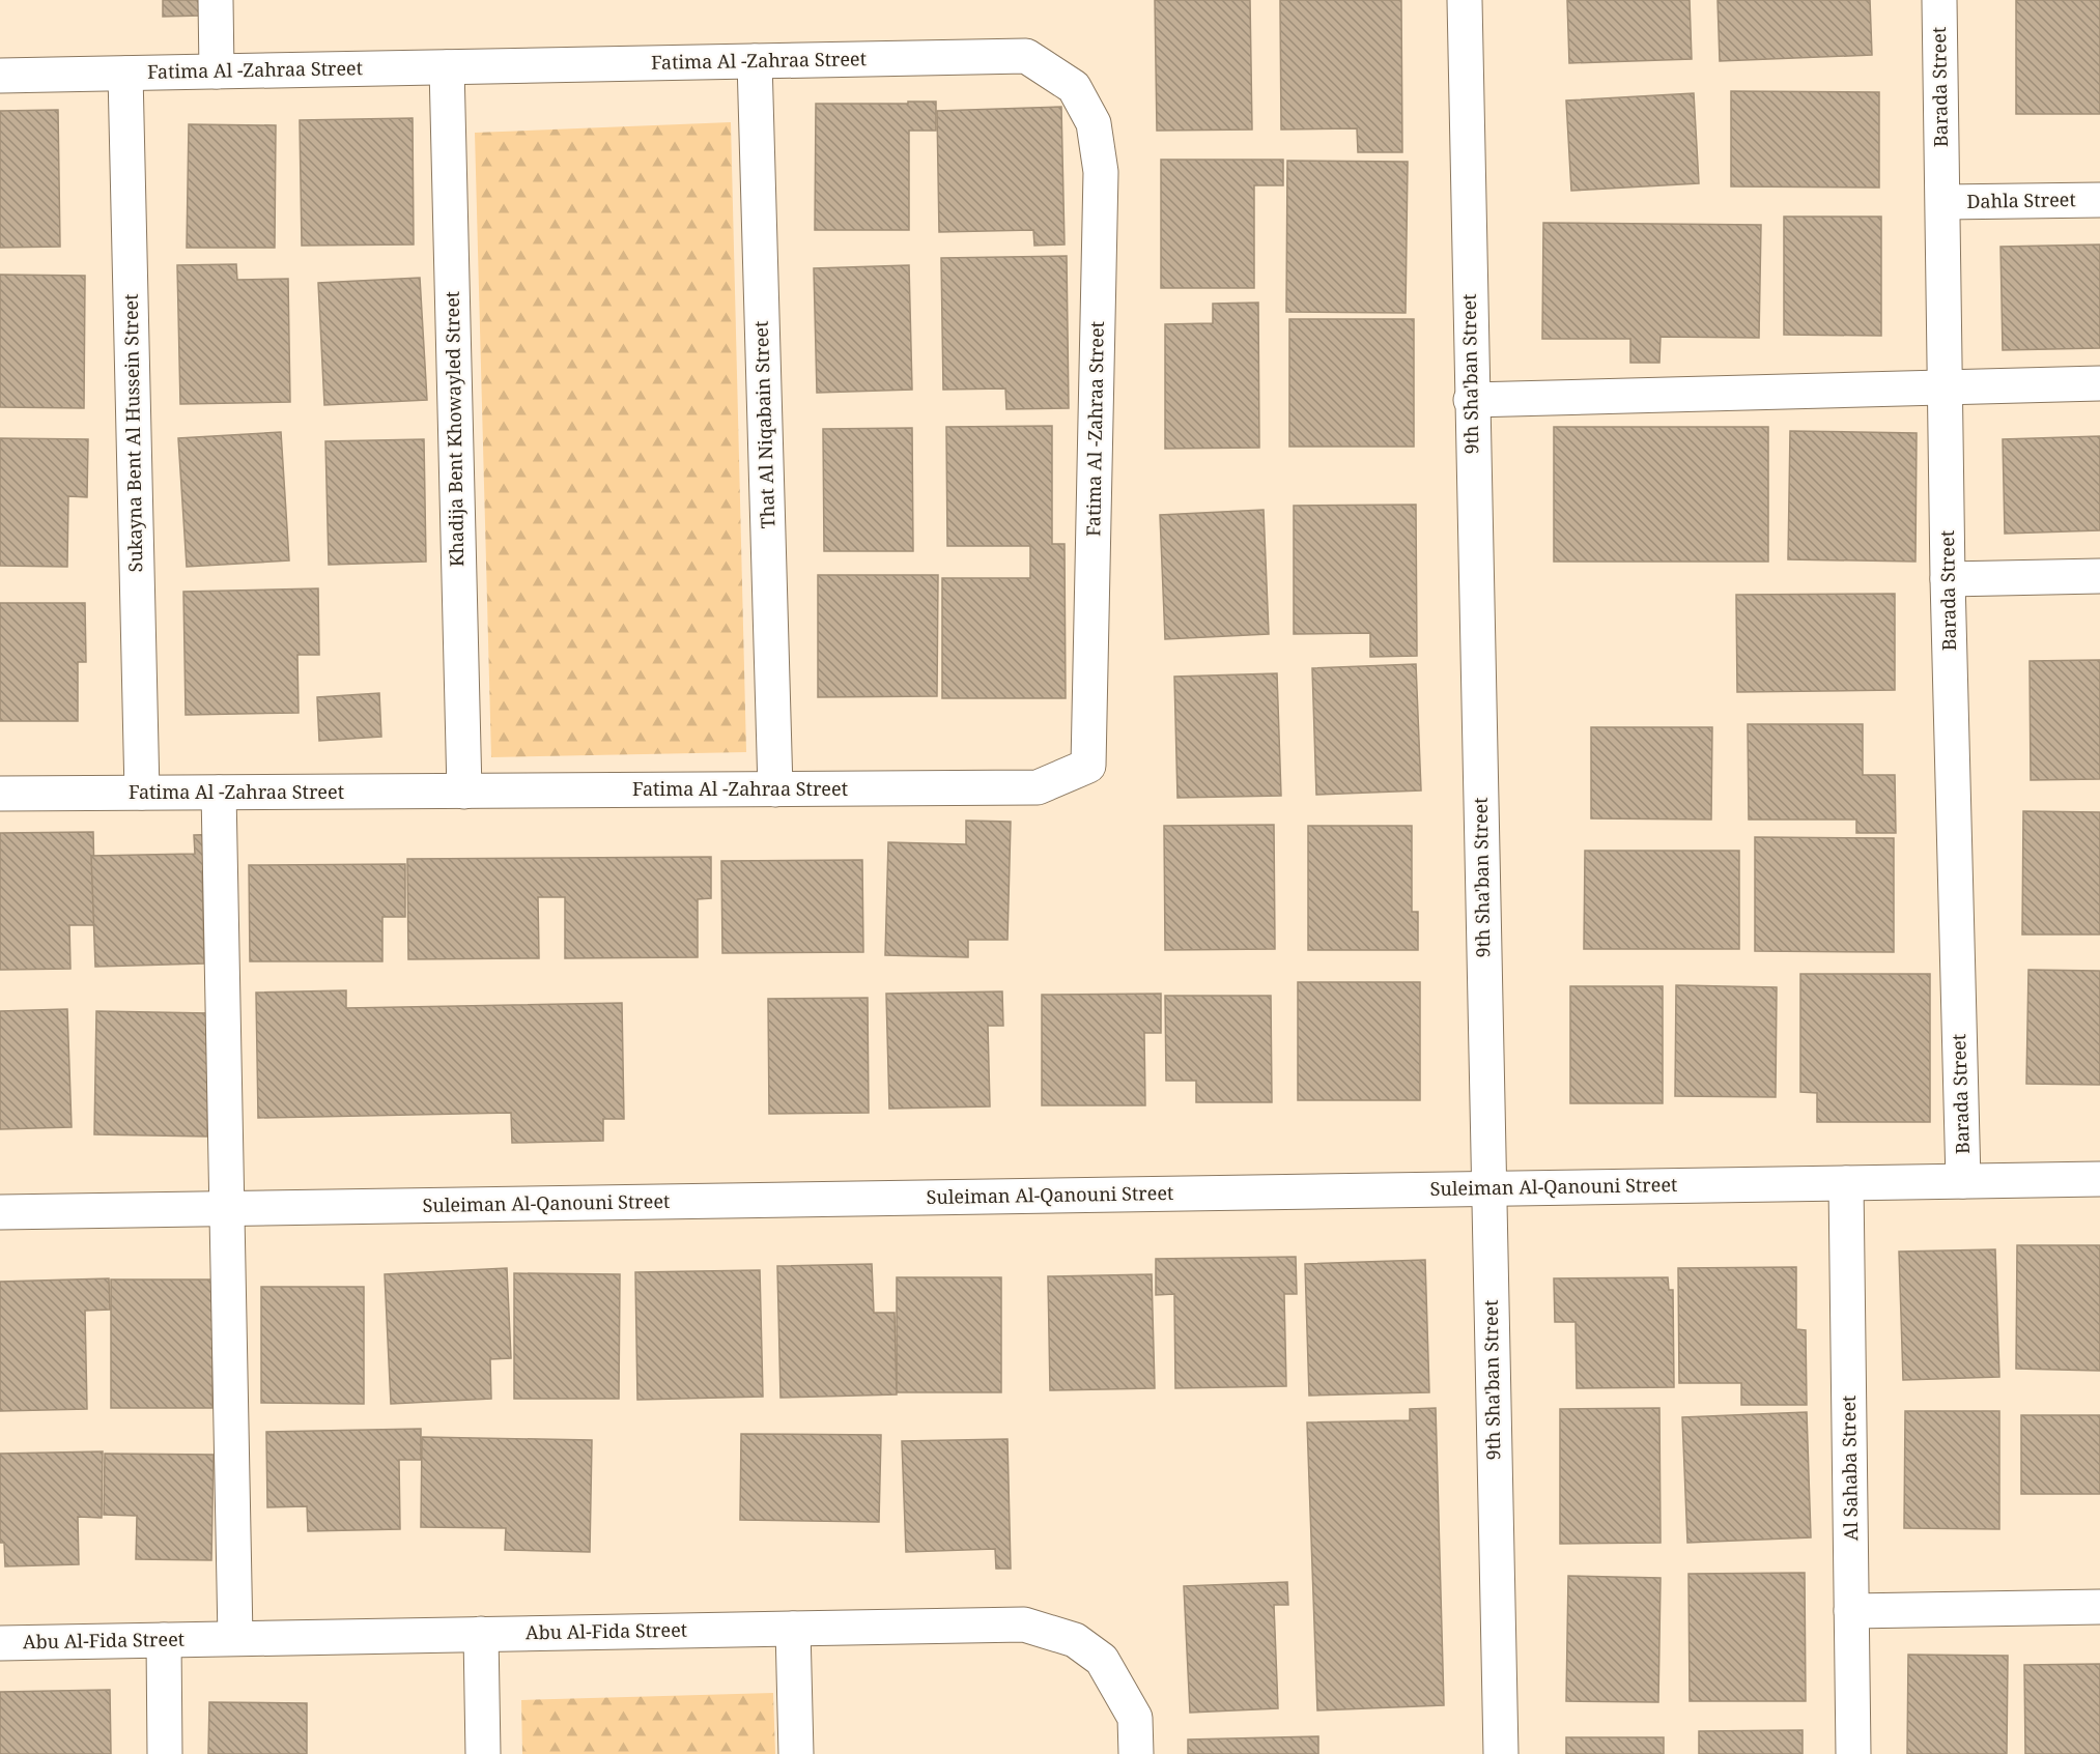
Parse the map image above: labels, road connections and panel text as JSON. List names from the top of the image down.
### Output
{
  "streets": {
    "street": [
      "Fatima Al -Zahraa Street",
      "Barada Street",
      "Dahla Street",
      "9th Sha'ban Street",
      "That Al Niqabain Street",
      "Khadija Bent Khowayled Street",
      "Sukayna Bent Al Hussein Street",
      "Suleiman Al-Qanouni Street",
      "Al Sahaba Street",
      "Abu Al-Fida Street"
    ]
  },
  "crossings": [
    ["Fatima Al -Zahraa Street", "That Al Niqabain Street"],
    ["Fatima Al -Zahraa Street", "Khadija Bent Khowayled Street"],
    ["Fatima Al -Zahraa Street", "Sukayna Bent Al Hussein Street"],
    ["Barada Street", "Dahla Street"],
    ["Barada Street", "Suleiman Al-Qanouni Street"],
    ["9th Sha'ban Street", "Suleiman Al-Qanouni Street"],
    ["Suleiman Al-Qanouni Street", "Al Sahaba Street"]
  ]
}
